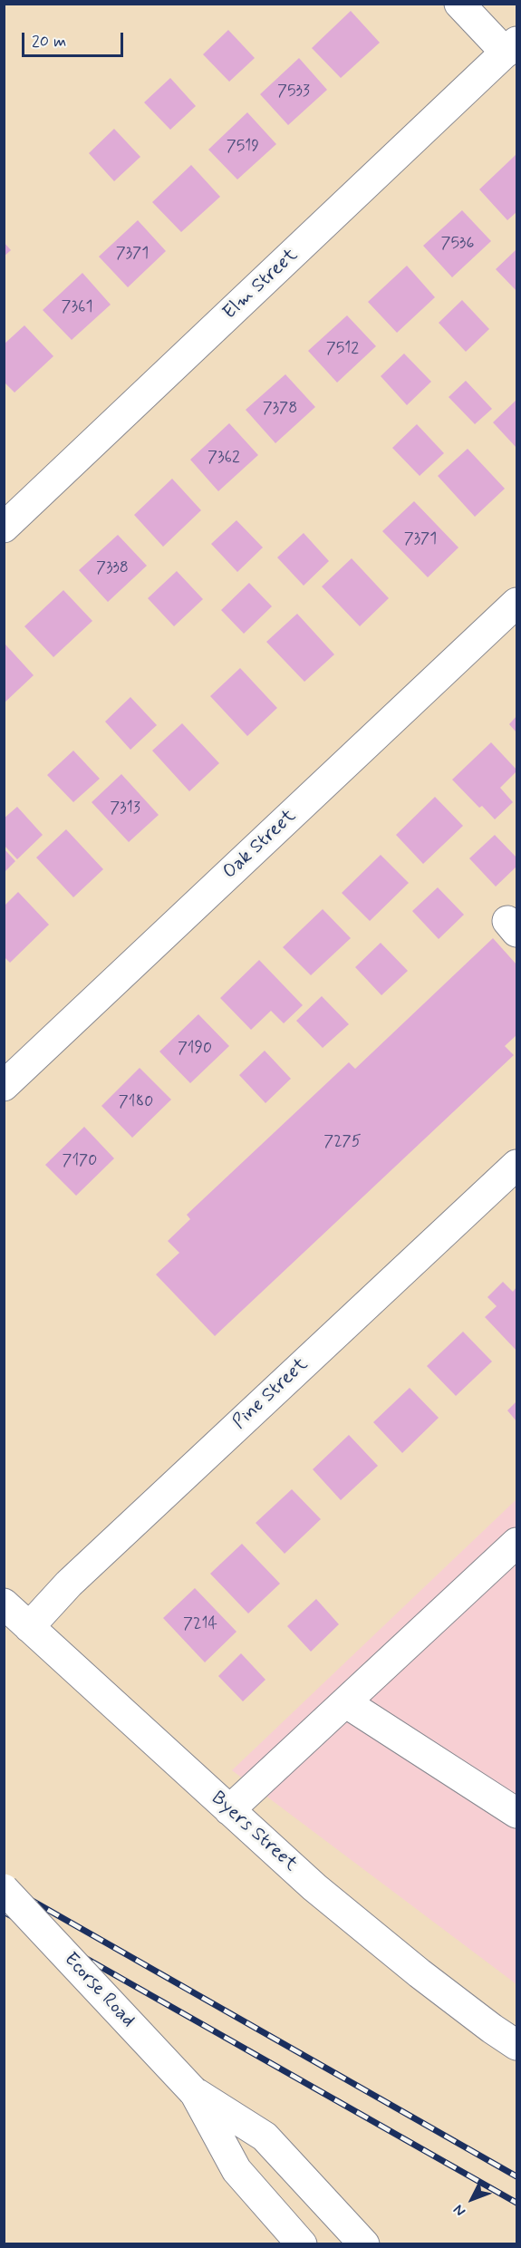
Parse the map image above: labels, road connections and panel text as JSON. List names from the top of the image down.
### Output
{
  "streets": {
    "street": [
      "Elm Street",
      "Oak Street",
      "Pine Street",
      "Byers Street",
      "Ecorse Road"
    ]
  },
  "crossings": [
    ["Pine Street", "Byers Street"]
  ],
  "house_numbers": [
    "7533",
    "7519",
    "7536",
    "7371",
    "7361",
    "7512",
    "7378",
    "7362",
    "7371",
    "7338",
    "7313",
    "7190",
    "7180",
    "7275",
    "7170",
    "7214"
  ],
  "scale_bar": "20 m",
  "north": "bottom left"
}
